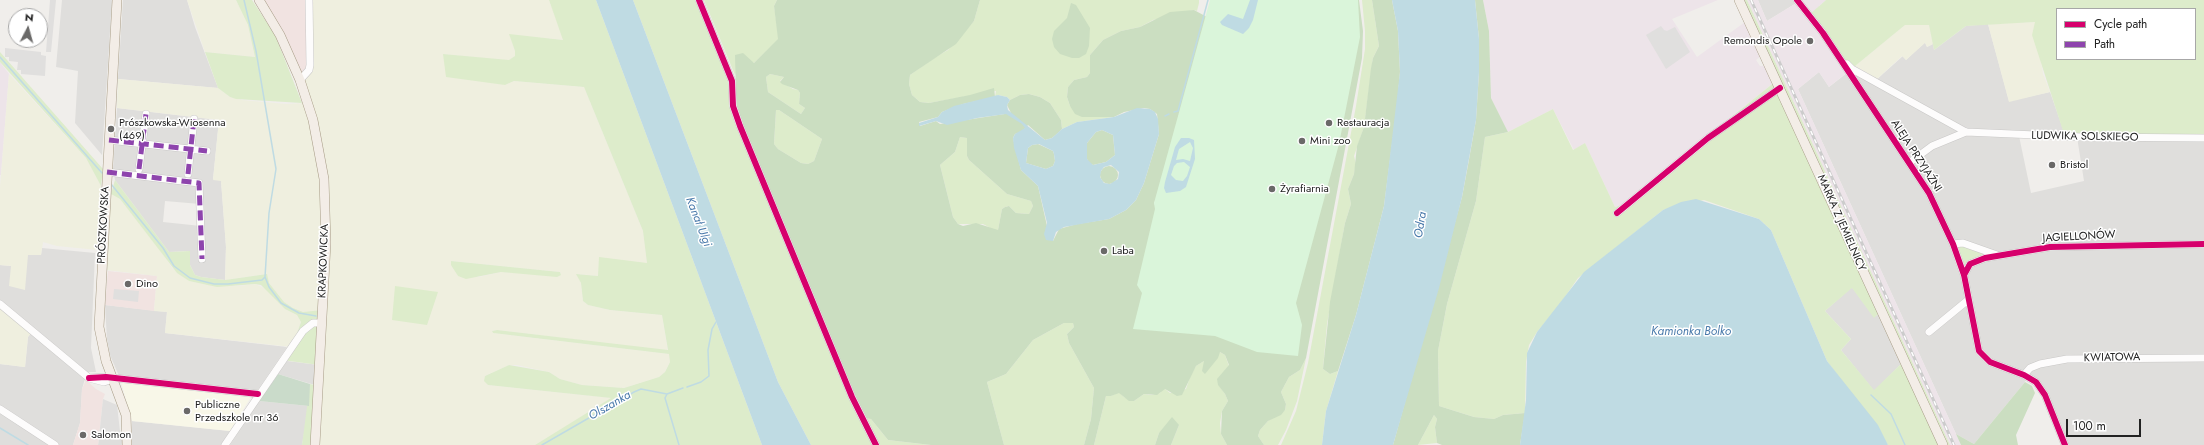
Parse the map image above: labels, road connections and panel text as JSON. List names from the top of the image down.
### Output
{
  "streets": {
    "main road": ["MARKA Z JEMIELNICY", "PRÓSZKOWSKA", "KRAPKOWICKA"],
    "street": [
      "LUDWIKA SOLSKIEGO",
      "ALEJA PRZYJAŹNI",
      "JAGIELLONÓW",
      "KWIATOWA"
    ]
  },
  "crossings": [
    ["LUDWIKA SOLSKIEGO", "ALEJA PRZYJAŹNI"],
    ["ALEJA PRZYJAŹNI", "JAGIELLONÓW"],
    ["ALEJA PRZYJAŹNI", "KWIATOWA"]
  ],
  "water": [
    "Kanał Ulgi",
    "Odra",
    "Kamionka Bolko",
    "Olszanka"
  ],
  "places": [
    "Remondis Opole",
    "Restauracja",
    "Prószkowska-Wiosenna (469)",
    "Mini zoo",
    "Bristol",
    "Żyrafiarnia",
    "Laba",
    "Dino",
    "Publiczne Przedszkole nr 36",
    "Salomon"
  ],
  "legend": ["Cycle path", "Path"],
  "scale_bar": "100 m",
  "north": "top"
}
